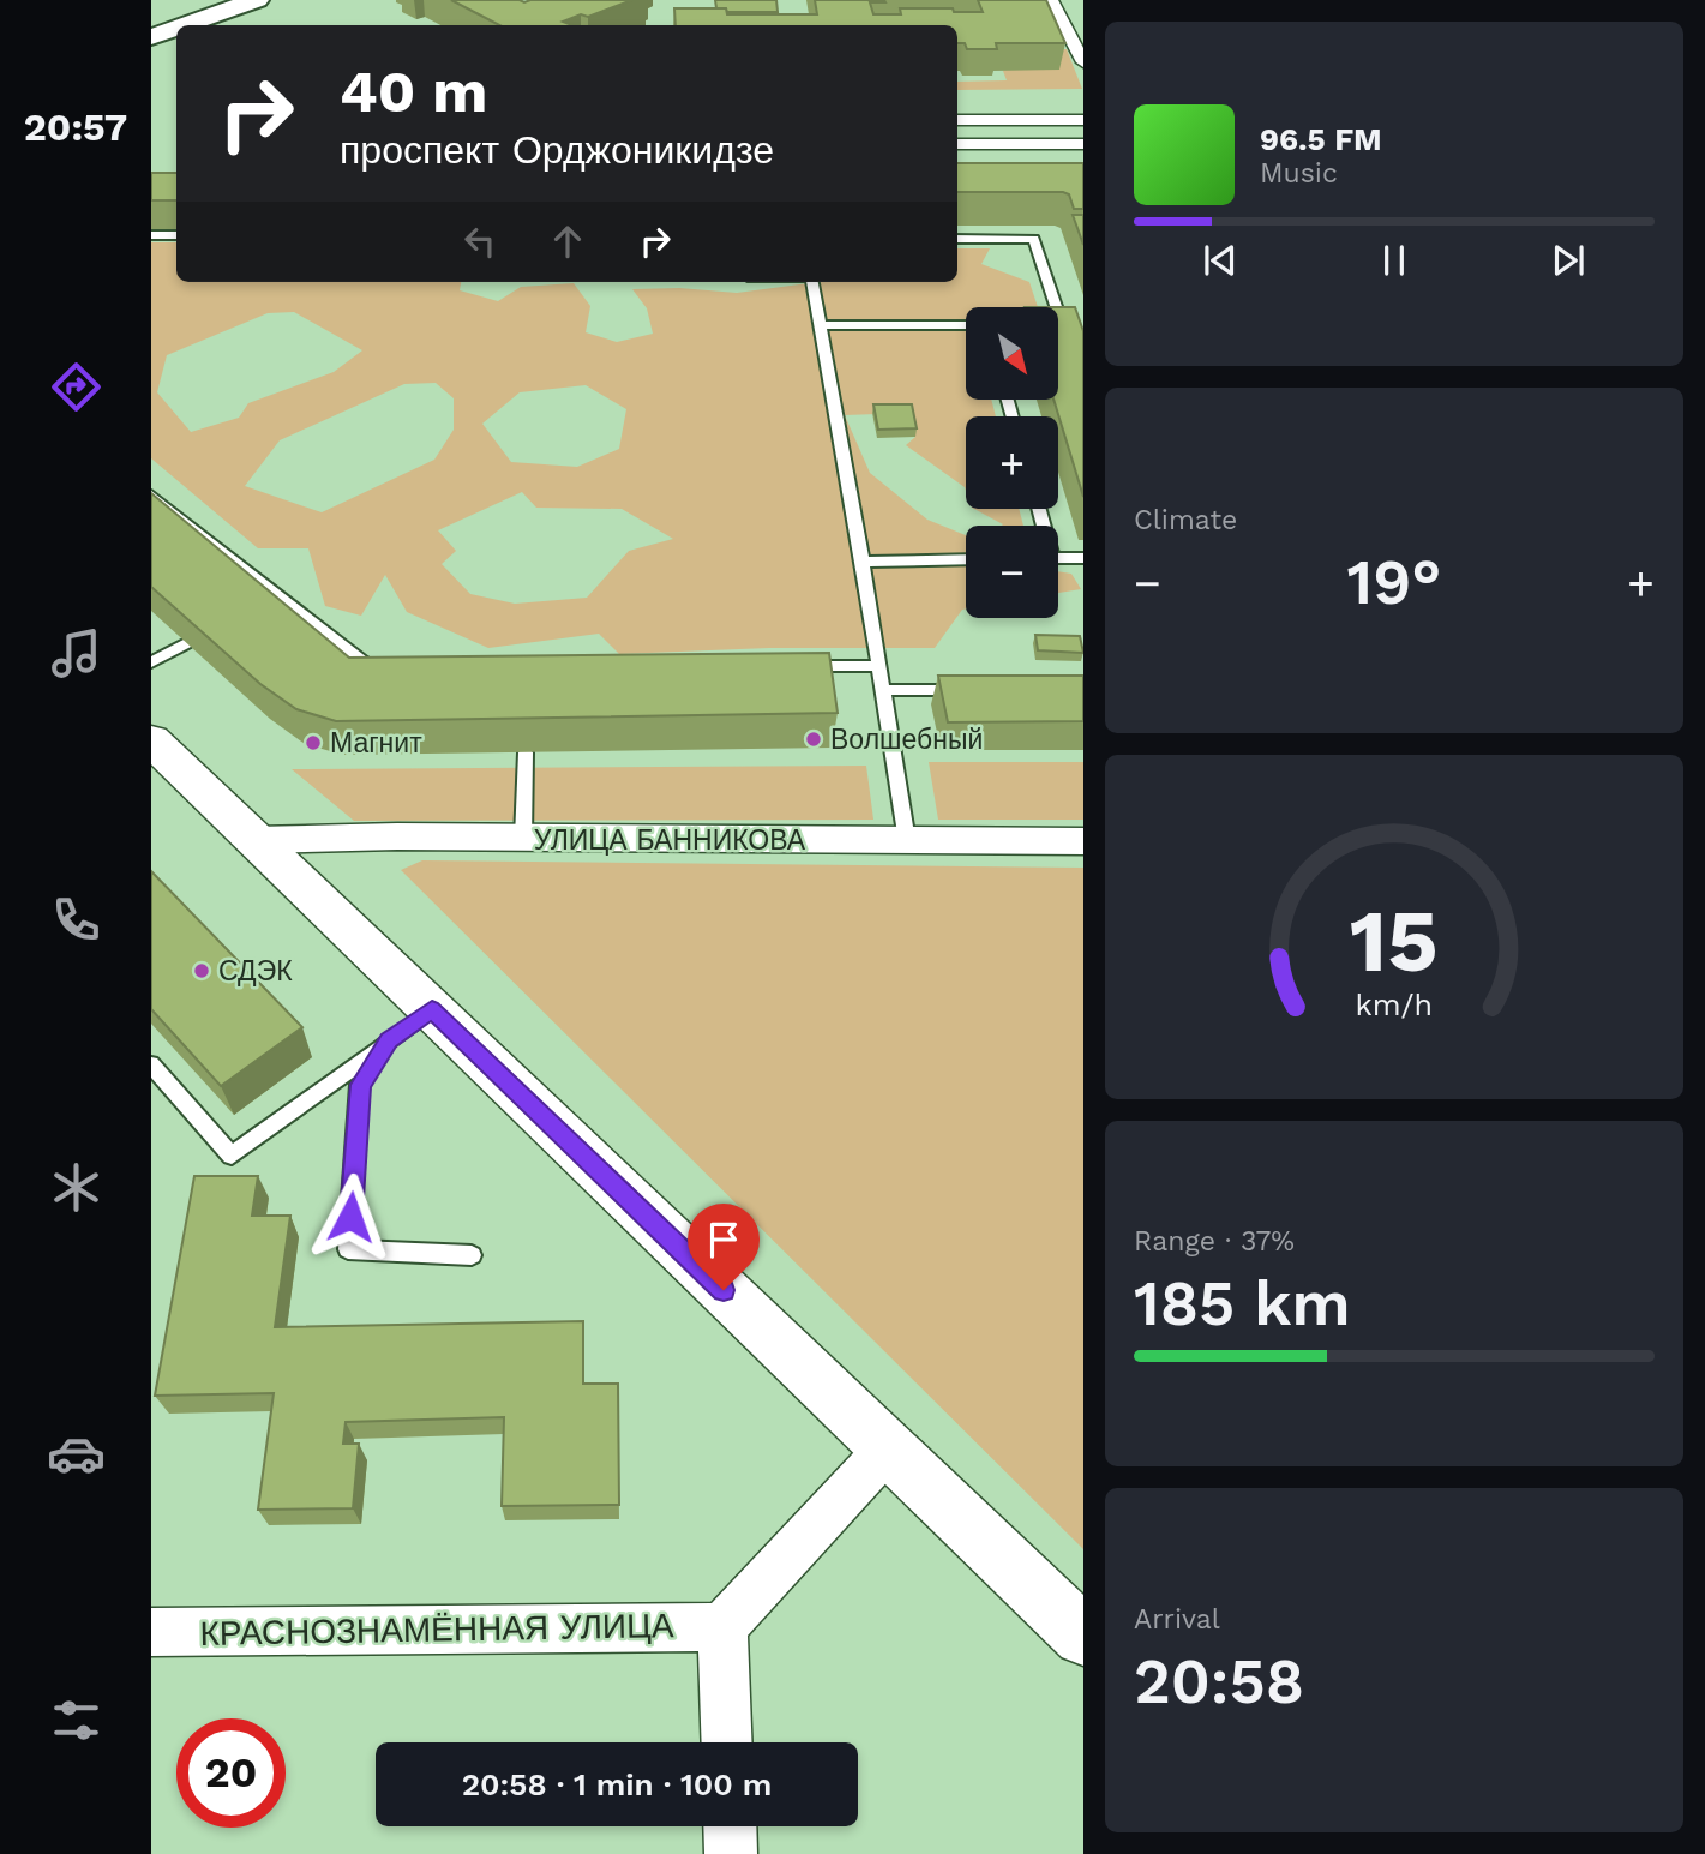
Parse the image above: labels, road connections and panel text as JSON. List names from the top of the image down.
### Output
{
  "streets": {
    "street": ["УЛИЦА БАННИКОВА", "КРАСНОЗНАМЁННАЯ УЛИЦА"]
  },
  "places": ["Волшебный", "Магнит", "СДЭК"],
  "north": "bottom right",
  "page": {
    "tabs": "20:57",
    "turn": ["40 m", "проспект Орджоникидзе"],
    "song": ["96.5 FM", "Music"],
    "map_buttons": ["+", "−"],
    "tile": [
      "Climate",
      ["Range · 37%", "185 km"],
      ["Arrival", "20:58"]
    ],
    "heat": ["−", "19°", "+"],
    "limit": "20",
    "trip": "20:58 · 1 min · 100 m",
    "gauge": ["15", "km/h"]
  }
}
